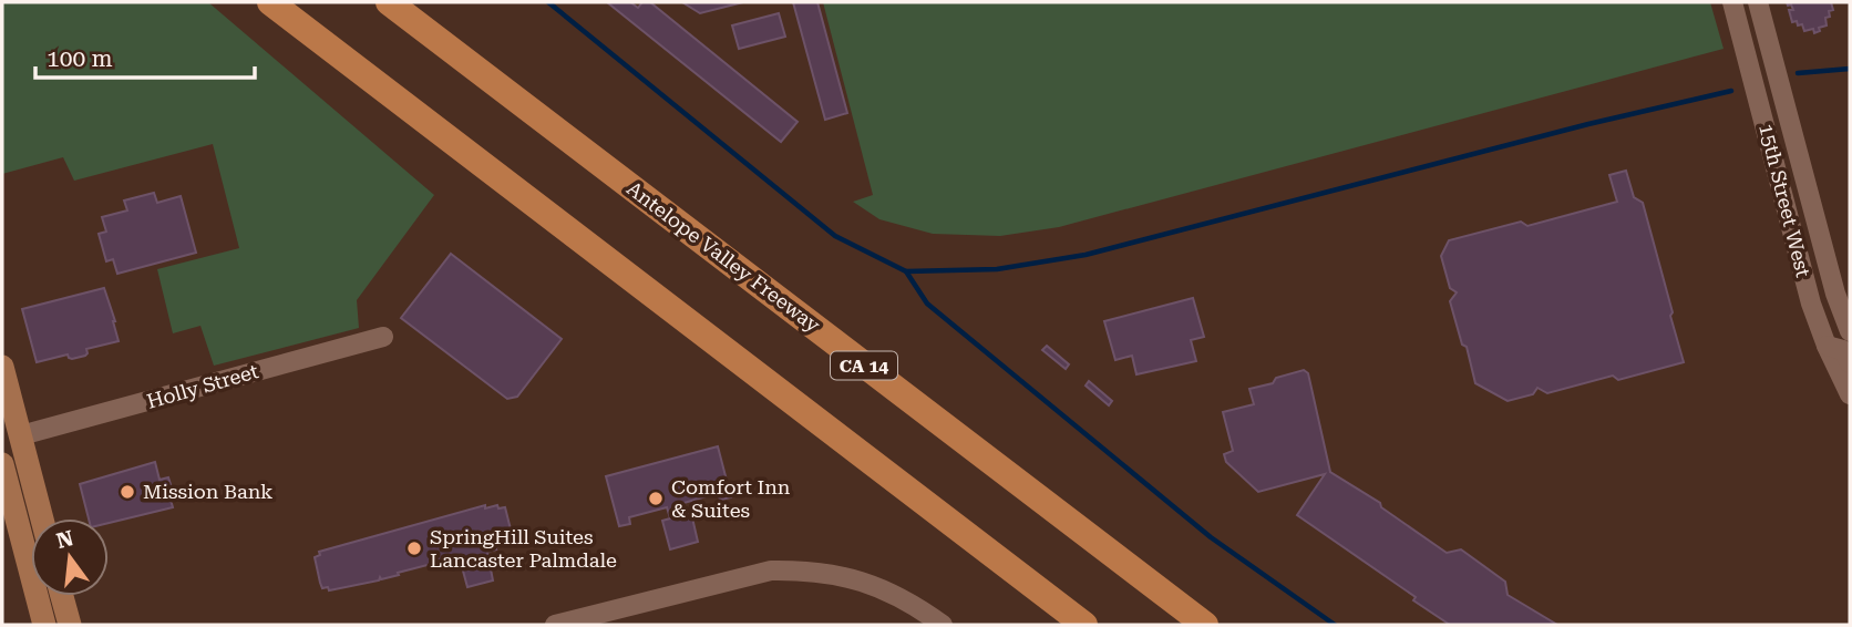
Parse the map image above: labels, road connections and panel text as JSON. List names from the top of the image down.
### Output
{
  "streets": {
    "highway": ["Antelope Valley Freeway", "CA 14"],
    "street": ["15th Street West", "Holly Street"]
  },
  "places": ["Mission Bank", "Comfort Inn & Suites", "SpringHill Suites Lancaster Palmdale"],
  "scale_bar": "100 m",
  "north": "top"
}
